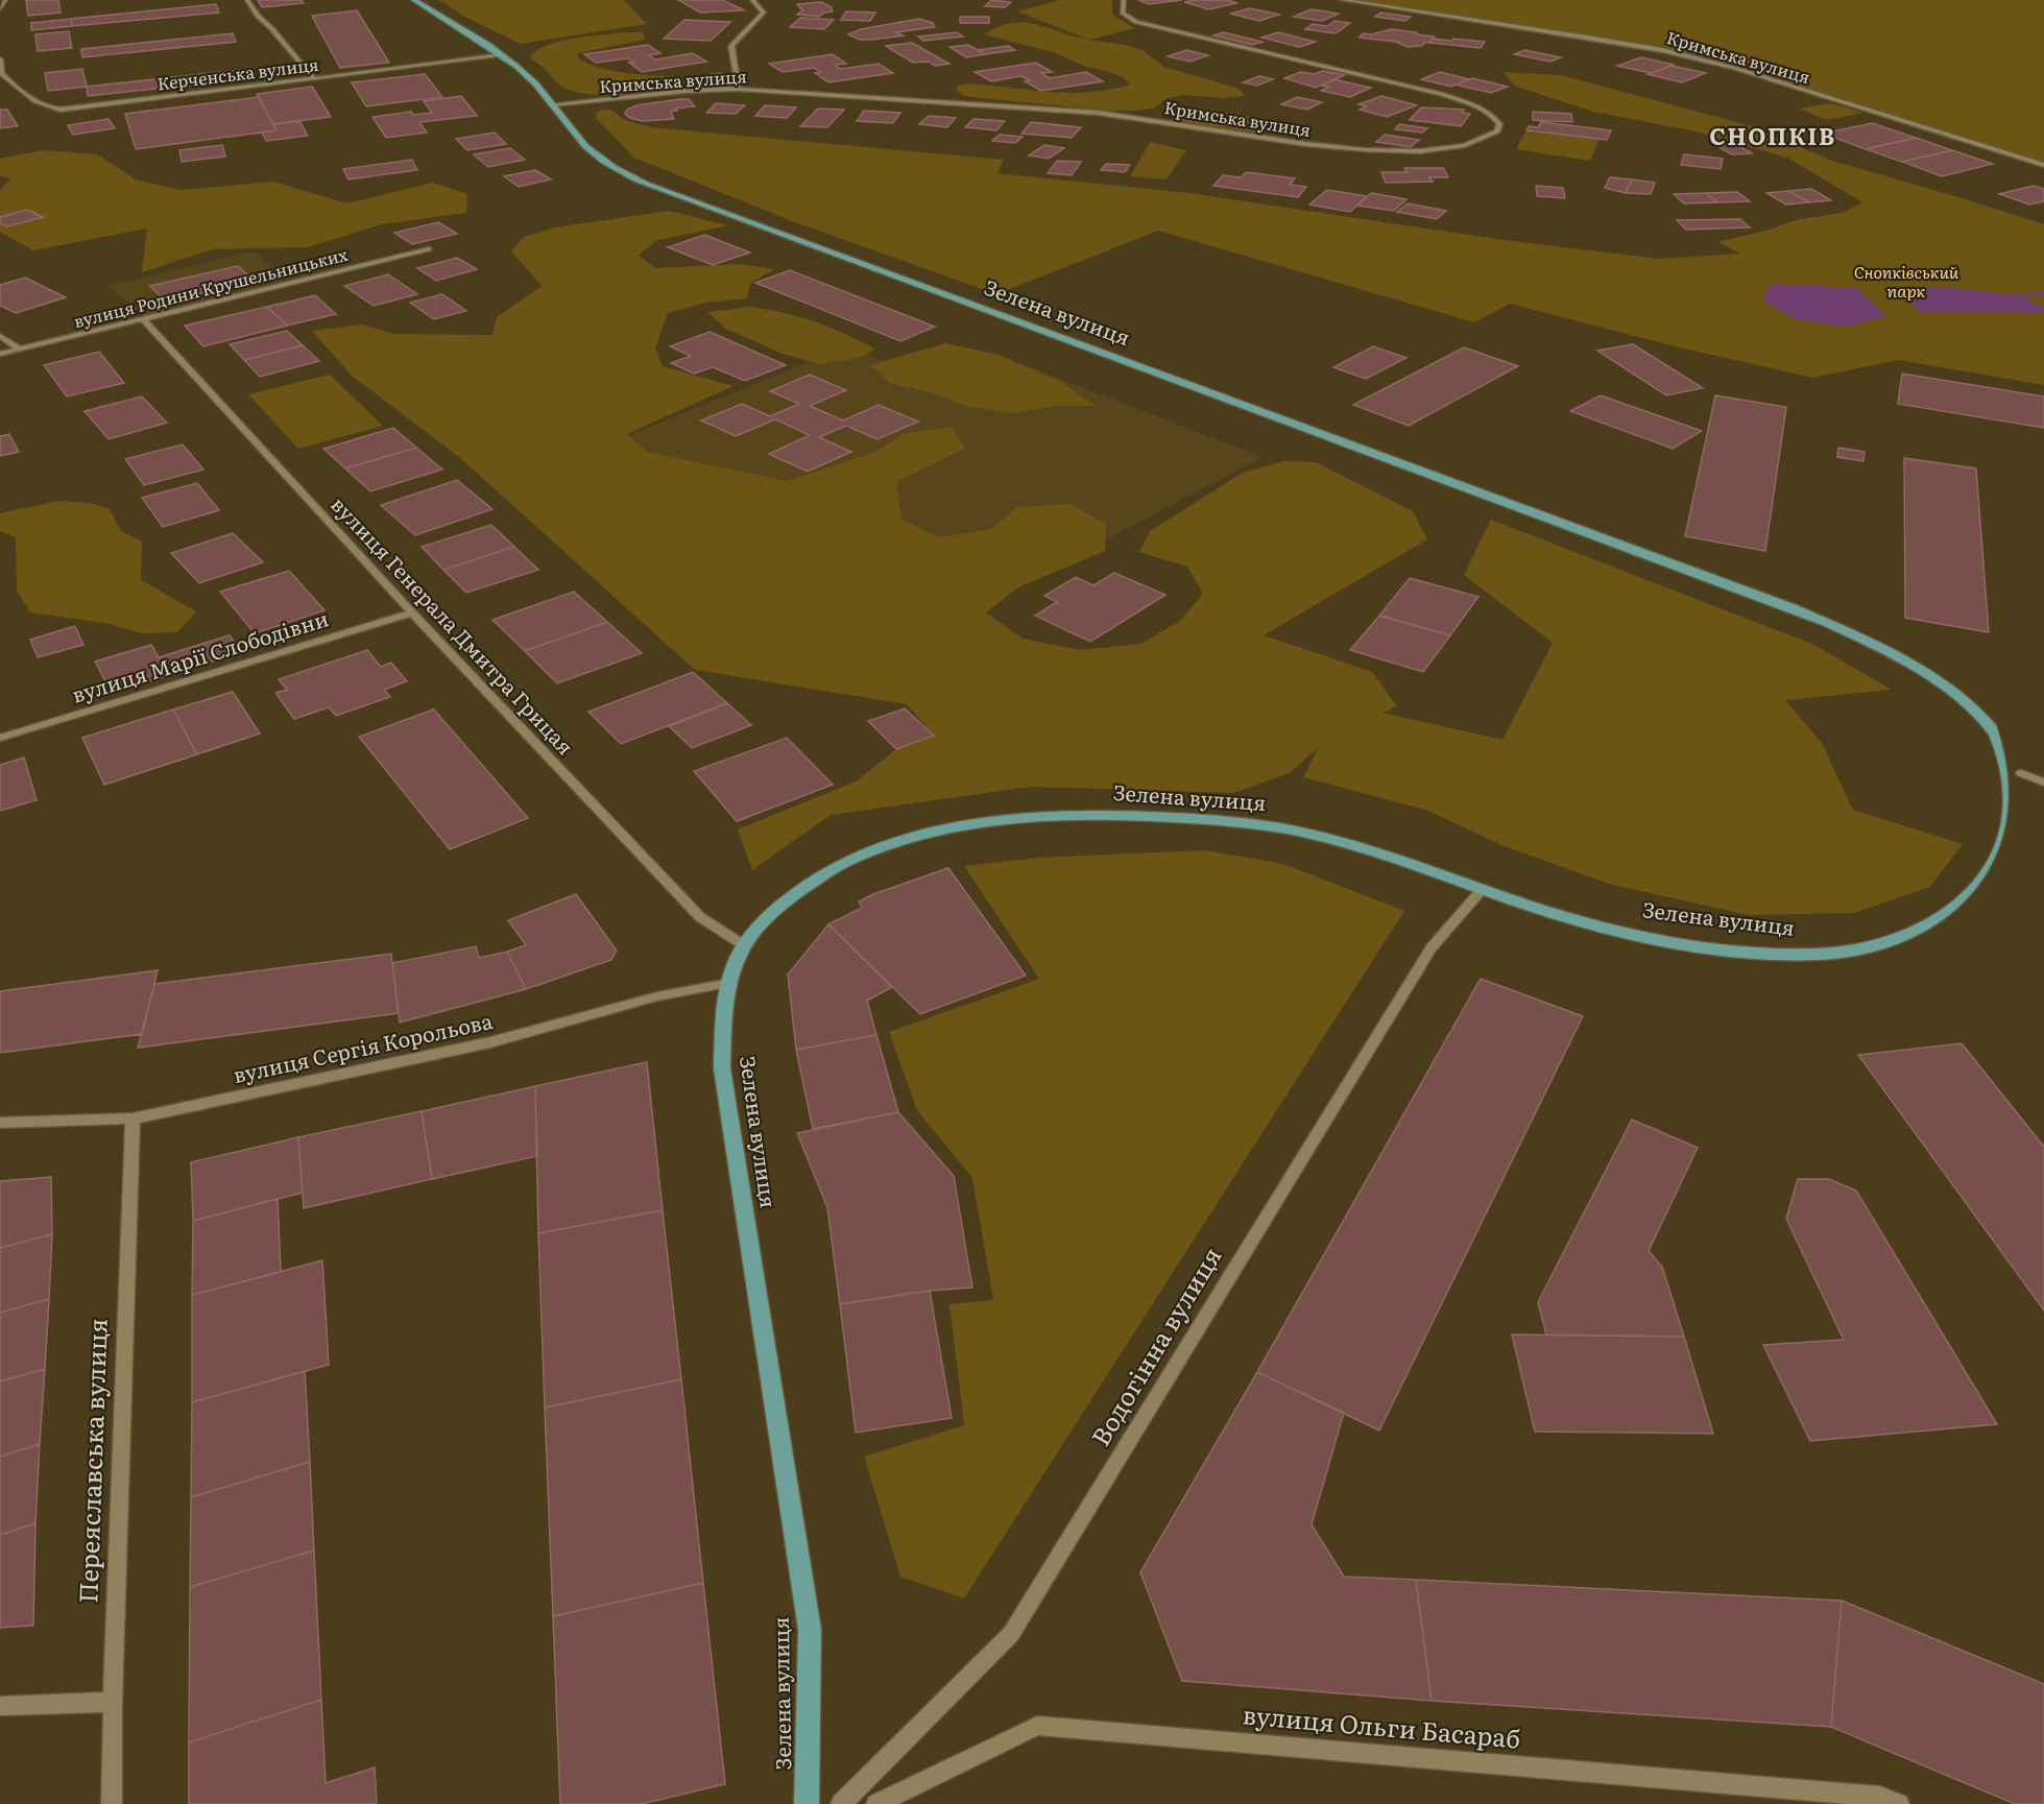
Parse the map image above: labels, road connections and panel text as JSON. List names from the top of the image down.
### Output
{
  "streets": {
    "main road": ["Зелена вулиця"],
    "street": [
      "Кримська вулиця",
      "Керченська вулиця",
      "вулиця Родини Крушельницьких",
      "вулиця Генерала Дмитра Грицая",
      "вулиця Марії Слободівни",
      "вулиця Сергія Корольова",
      "Водогінна вулиця",
      "Переяславська вулиця",
      "вулиця Ольги Басараб"
    ]
  },
  "crossings": [
    ["Кримська вулиця", "Зелена вулиця"],
    ["Керченська вулиця", "Зелена вулиця"],
    ["вулиця Родини Крушельницьких", "вулиця Генерала Дмитра Грицая"],
    ["Зелена вулиця", "вулиця Генерала Дмитра Грицая"],
    ["Зелена вулиця", "вулиця Сергія Корольова"],
    ["Зелена вулиця", "Водогінна вулиця"],
    ["вулиця Генерала Дмитра Грицая", "вулиця Марії Слободівни"],
    ["вулиця Сергія Корольова", "Переяславська вулиця"]
  ],
  "districts": ["СНОПКІВ"],
  "parks": ["Снопківський парк"]
}
